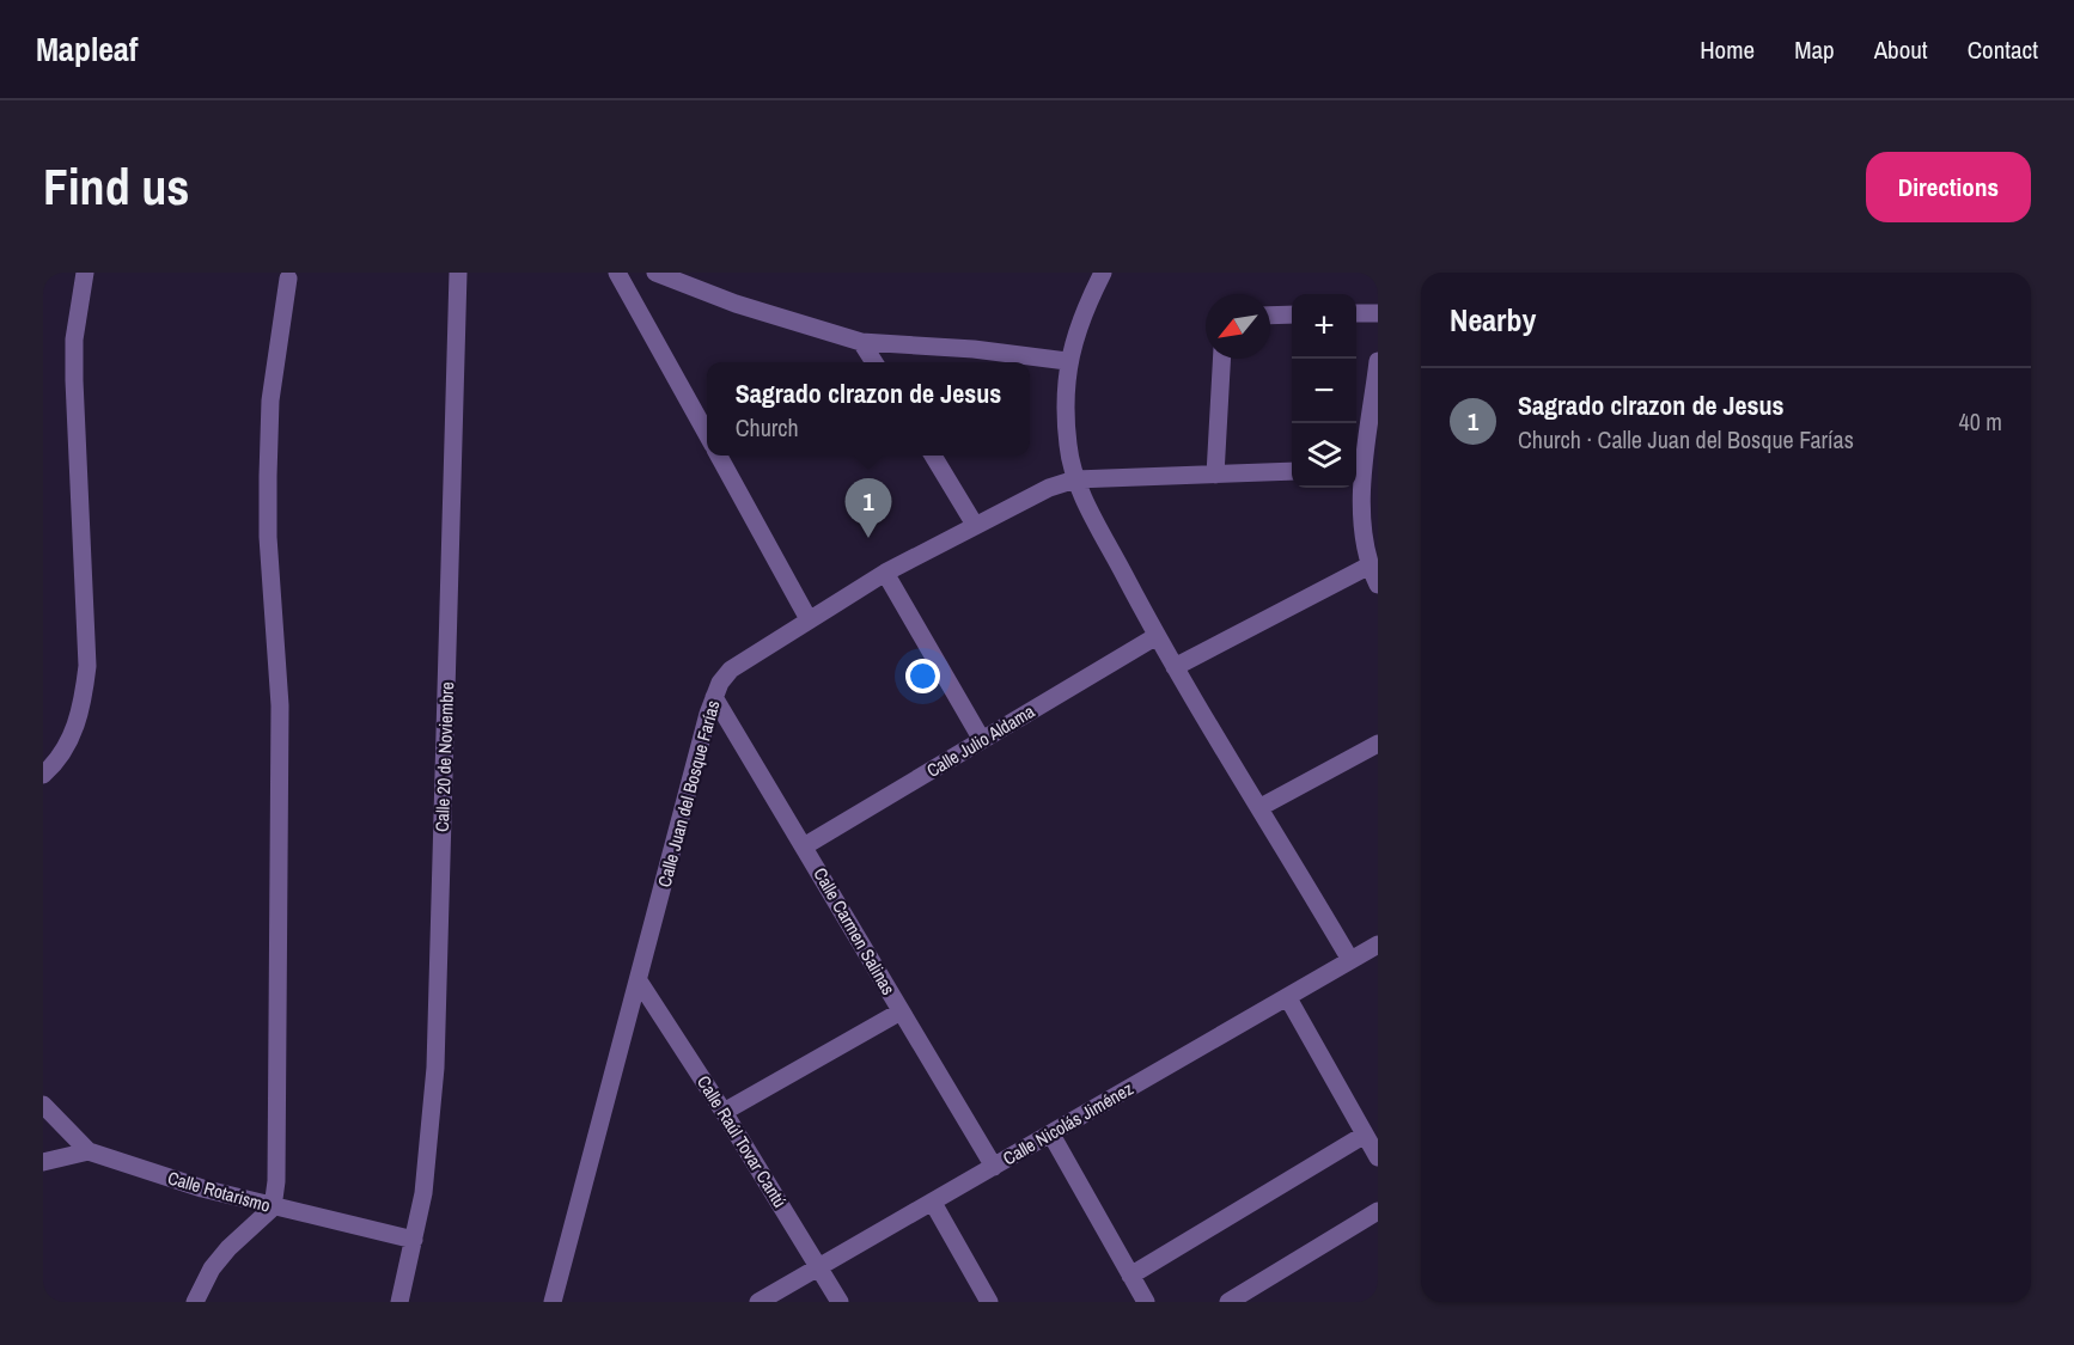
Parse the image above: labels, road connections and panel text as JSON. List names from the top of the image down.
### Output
{
  "streets": {
    "street": [
      "Calle Julio Aldama",
      "Calle 20 de Noviembre",
      "Calle Juan del Bosque Farías",
      "Calle Carmen Salinas",
      "Calle Nicolás Jiménez",
      "Calle Raúl Tovar Cantú",
      "Calle Rotarismo"
    ]
  },
  "crossings": [
    ["Calle Julio Aldama", "Calle Carmen Salinas"],
    ["Calle 20 de Noviembre", "Calle Rotarismo"],
    ["Calle Juan del Bosque Farías", "Calle Carmen Salinas"],
    ["Calle Juan del Bosque Farías", "Calle Raúl Tovar Cantú"],
    ["Calle Carmen Salinas", "Calle Nicolás Jiménez"],
    ["Calle Nicolás Jiménez", "Calle Raúl Tovar Cantú"]
  ],
  "north": "bottom left",
  "page": {
    "header": "Mapleaf",
    "nav": [
      "Home",
      "Map",
      "About",
      "Contact"
    ],
    "buttons": "Directions",
    "title": "Find us",
    "heading": "Nearby",
    "map_buttons": ["+", "−"],
    "popup": ["Sagrado clrazon de Jesus", "Church"],
    "list": [
      {
        "mark": "1",
        "name": "Sagrado clrazon de Jesus",
        "note": "Church · Calle Juan del Bosque Farías",
        "value": "40 m"
      }
    ],
    "pins": "1"
  }
}
